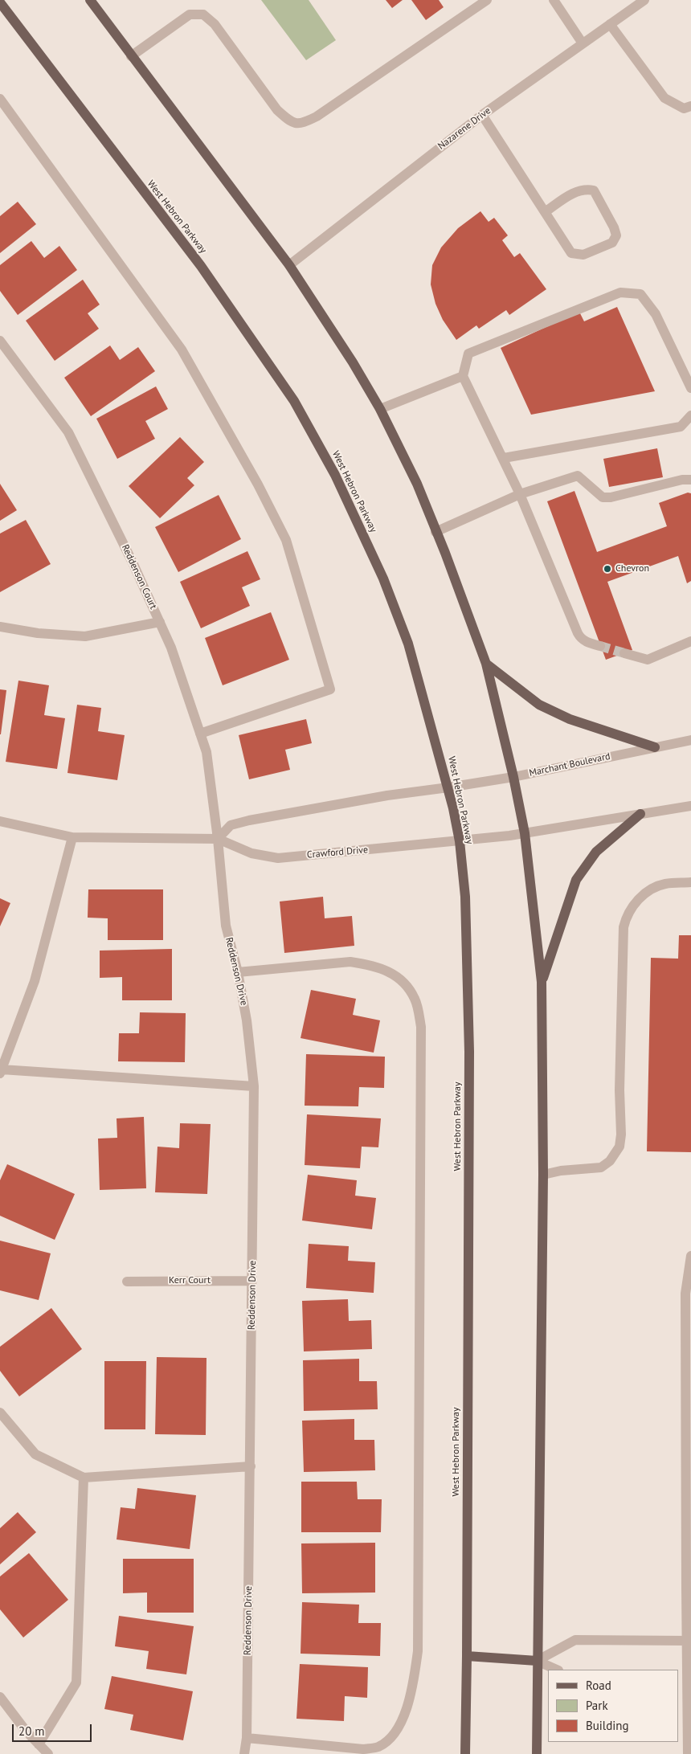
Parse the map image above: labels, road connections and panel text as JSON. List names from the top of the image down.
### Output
{
  "streets": {
    "main road": ["West Hebron Parkway"],
    "street": [
      "Nazarene Drive",
      "Reddenson Court",
      "Marchant Boulevard",
      "Crawford Drive",
      "Reddenson Drive",
      "Kerr Court"
    ]
  },
  "crossings": [
    ["West Hebron Parkway", "Marchant Boulevard"],
    ["West Hebron Parkway", "Crawford Drive"],
    ["Reddenson Court", "Crawford Drive"],
    ["Reddenson Court", "Reddenson Drive"],
    ["Crawford Drive", "Reddenson Drive"],
    ["Reddenson Drive", "Kerr Court"]
  ],
  "places": ["Chevron"],
  "legend": ["Road", "Park", "Building"],
  "scale_bar": "20 m"
}
